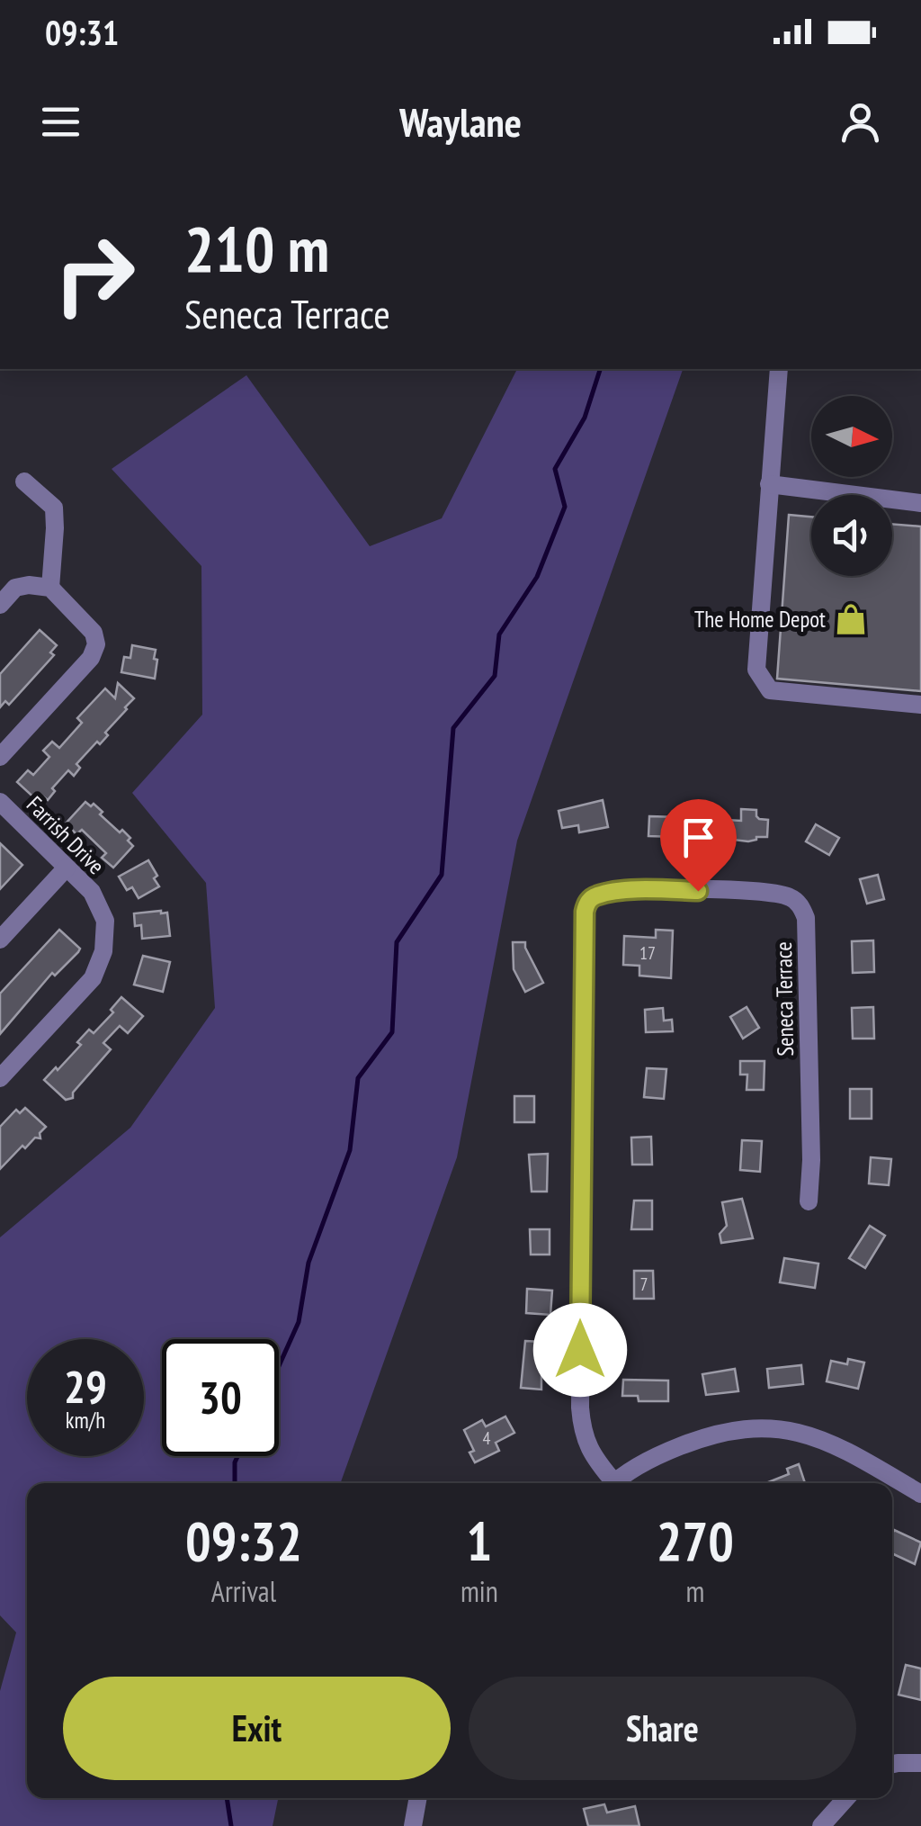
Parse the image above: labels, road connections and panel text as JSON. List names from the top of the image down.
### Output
{
  "streets": {
    "street": ["Farrish Drive", "Seneca Terrace"]
  },
  "places": {
    "shop": ["The Home Depot"]
  },
  "house_numbers": ["17", "7", "4"],
  "north": "right",
  "page": {
    "status": "09:31",
    "header": "Waylane",
    "turn": ["210 m", "Seneca Terrace"],
    "speed": "29 km/h",
    "limit": "30",
    "eta": [
      "09:32",
      "Arrival",
      "1",
      "min",
      "270",
      "m"
    ],
    "buttons": ["Exit", "Share"]
  }
}
